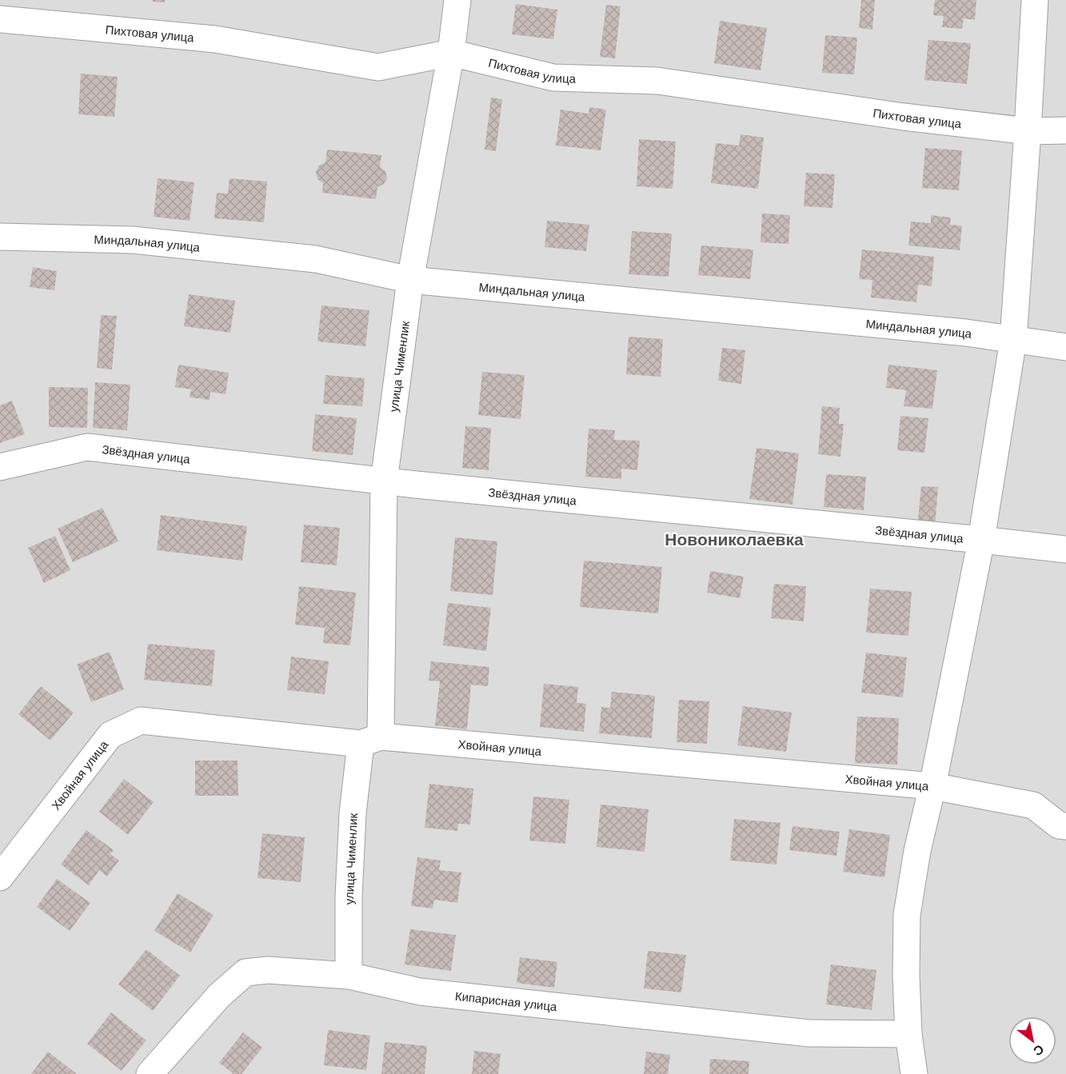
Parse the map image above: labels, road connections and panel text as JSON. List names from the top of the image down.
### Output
{
  "streets": {
    "street": [
      "Пихтовая улица",
      "Миндальная улица",
      "улица Чименлик",
      "Звёздная улица",
      "Хвойная улица",
      "Кипарисная улица"
    ]
  },
  "crossings": [
    ["Пихтовая улица", "улица Чименлик"],
    ["Миндальная улица", "улица Чименлик"],
    ["улица Чименлик", "Звёздная улица"],
    ["улица Чименлик", "Хвойная улица"],
    ["улица Чименлик", "Кипарисная улица"]
  ],
  "districts": ["Новониколаевка"],
  "north": "bottom right"
}
